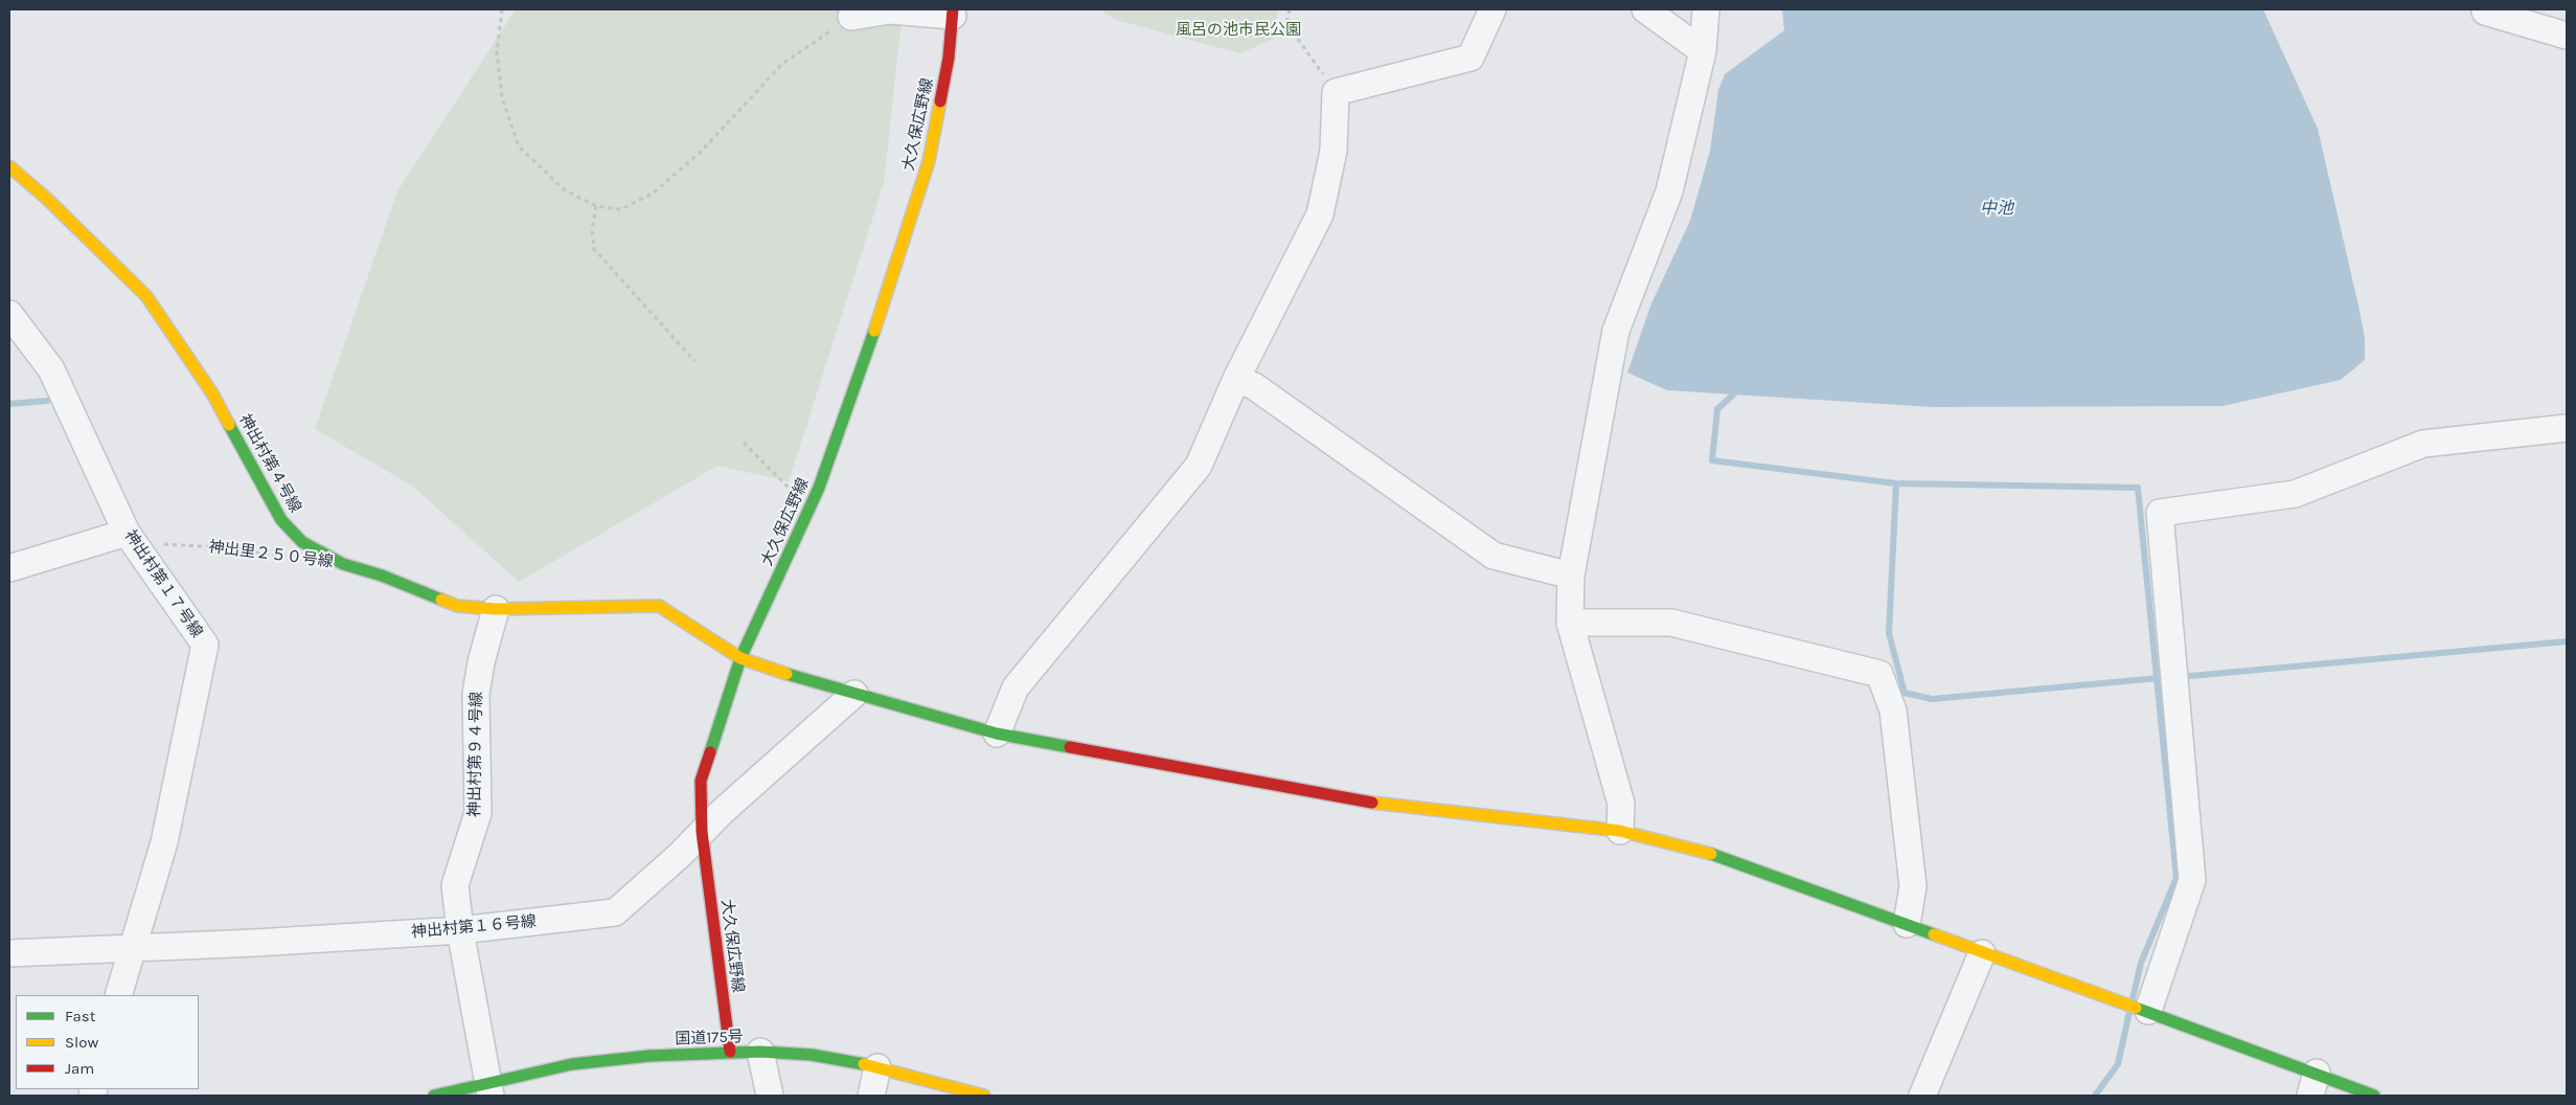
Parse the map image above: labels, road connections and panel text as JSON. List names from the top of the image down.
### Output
{
  "streets": {
    "main road": ["大久保広野線", "神出村第４号線", "国道175号"],
    "street": ["神出村第１７号線", "神出村第９４号線", "神出村第１６号線"],
    "path": ["神出里２５０号線"]
  },
  "crossings": [
    ["大久保広野線", "神出村第４号線"],
    ["大久保広野線", "神出村第１６号線"],
    ["大久保広野線", "国道175号"],
    ["神出村第４号線", "神出村第９４号線"],
    ["神出村第４号線", "神出村第１６号線"],
    ["神出里２５０号線", "神出村第１７号線"],
    ["神出村第１７号線", "神出村第１６号線"],
    ["神出村第９４号線", "神出村第１６号線"],
    ["神出村第９４号線", "国道175号"]
  ],
  "water": ["中池"],
  "parks": ["風呂の池市民公園"],
  "legend": ["Fast", "Slow", "Jam"]
}
